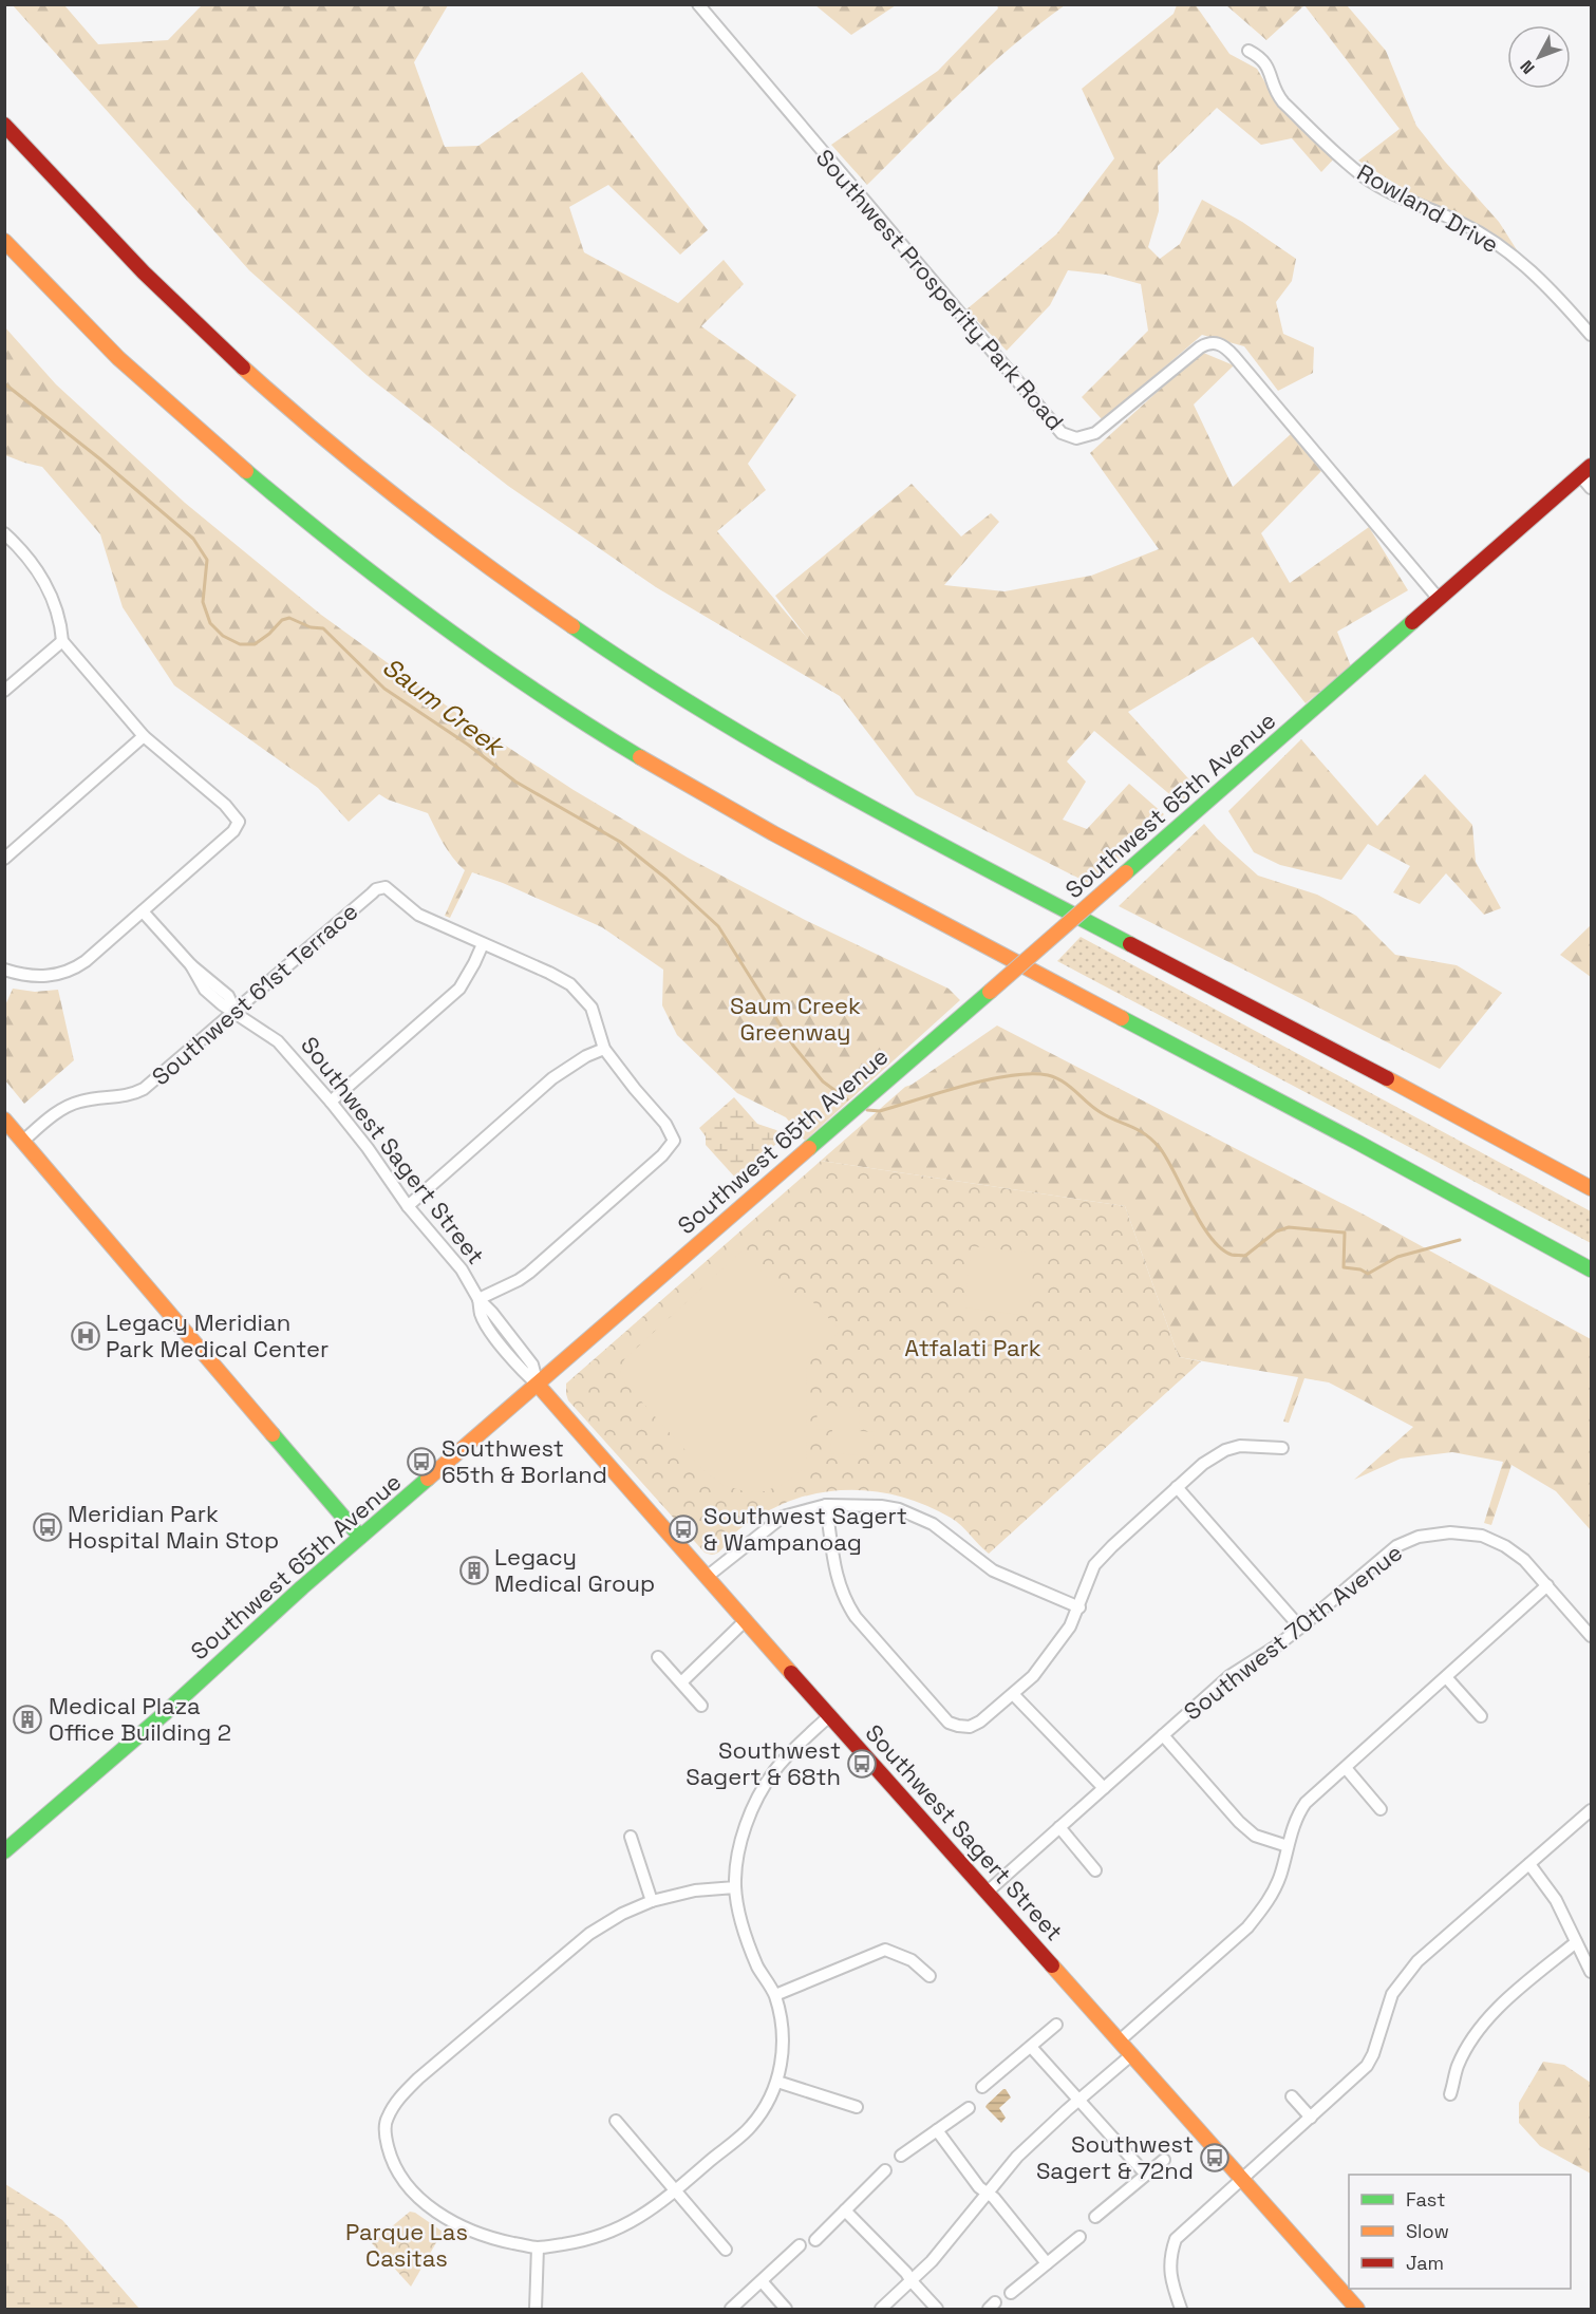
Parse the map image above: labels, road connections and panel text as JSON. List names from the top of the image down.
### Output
{
  "streets": {
    "main road": ["Southwest 65th Avenue", "Southwest Sagert Street"],
    "street": [
      "Rowland Drive",
      "Southwest Prosperity Park Road",
      "Southwest 61st Terrace",
      "Southwest 70th Avenue"
    ]
  },
  "crossings": [
    ["Southwest Prosperity Park Road", "Southwest 65th Avenue"],
    ["Southwest 65th Avenue", "Southwest Sagert Street"],
    ["Southwest 61st Terrace", "Southwest Sagert Street"],
    ["Southwest Sagert Street", "Southwest 70th Avenue"]
  ],
  "water": ["Saum Creek"],
  "parks": ["Saum Creek Greenway", "Atfalati Park", "Parque Las Casitas"],
  "places": {
    "hospital": ["Legacy Meridian Park Medical Center"],
    "bus stop": [
      "Southwest 65th & Borland",
      "Meridian Park Hospital Main Stop",
      "Southwest Sagert & Wampanoag",
      "Southwest Sagert & 68th",
      "Southwest Sagert & 72nd"
    ],
    "building": ["Legacy Medical Group", "Medical Plaza Office Building 2"]
  },
  "legend": ["Fast", "Slow", "Jam"],
  "north": "bottom left"
}
